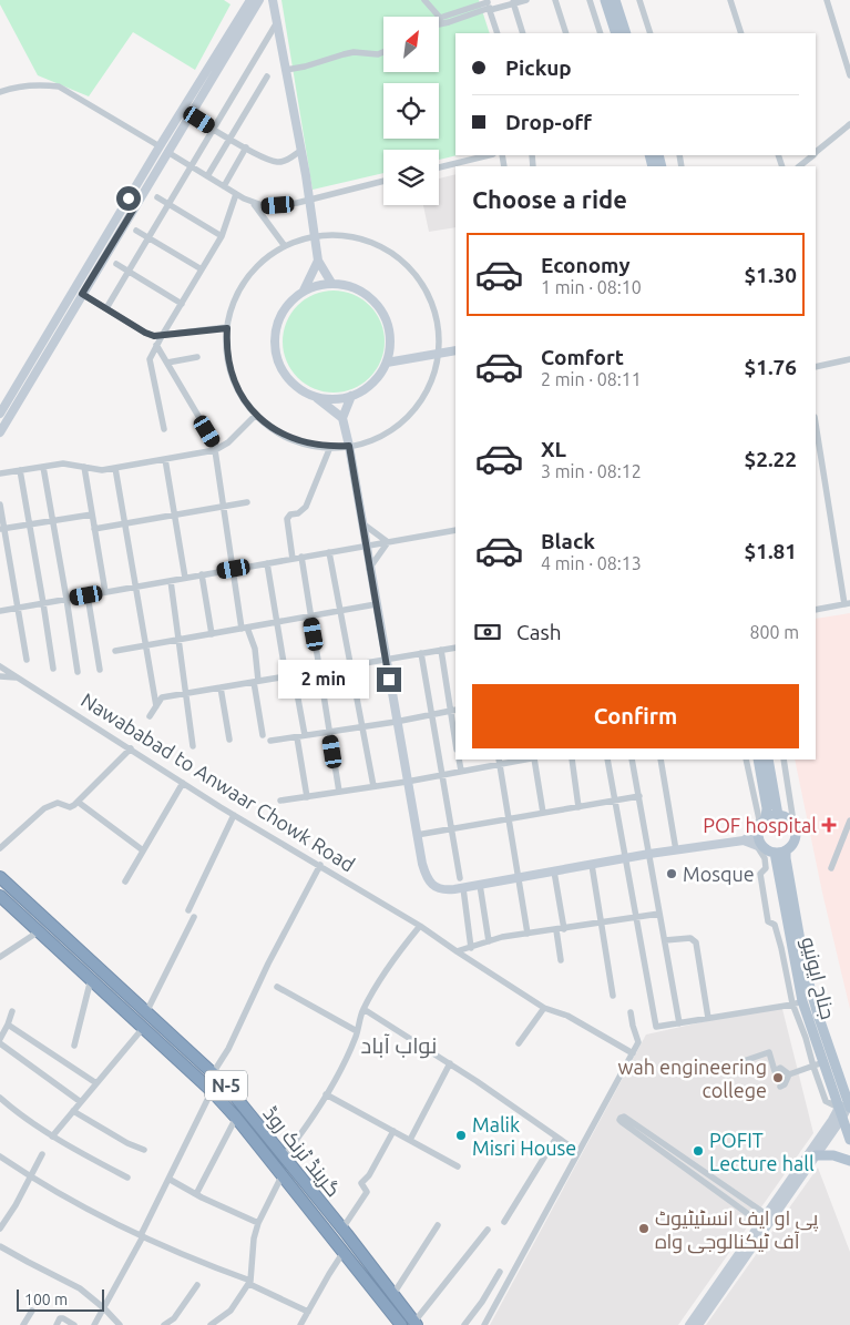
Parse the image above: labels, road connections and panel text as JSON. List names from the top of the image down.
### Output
{
  "streets": {
    "highway": ["N-5", "گرینڈ ٹرنک روڈ"],
    "main road": ["جناح ایونیو"],
    "street": ["Nawababad to Anwaar Chowk Road"]
  },
  "districts": ["نواب آباد"],
  "places": {
    "health": ["POF hospital"],
    "other": [
      "Mosque",
      "wah engineering college",
      "Malik Misri House",
      "POFIT Lecture hall",
      "پی او ایف انسٹیٹیوٹ آف ٹیکنالوجی واہ"
    ]
  },
  "scale_bar": "100 m",
  "north": "top right",
  "page": {
    "banner": ["Pickup", "Drop-off"],
    "heading": "Choose a ride",
    "list": [
      {
        "name": "Economy",
        "note": "1 min · 08:10",
        "value": "$1.30"
      },
      {
        "name": "Comfort",
        "note": "2 min · 08:11",
        "value": "$1.76"
      },
      {
        "name": "XL",
        "note": "3 min · 08:12",
        "value": "$2.22"
      },
      {
        "name": "Black",
        "note": "4 min · 08:13",
        "value": "$1.81"
      }
    ],
    "pay": ["Cash", "800 m"],
    "bubble": "2 min",
    "buttons": "Confirm",
    "scale": "100 m"
  }
}
